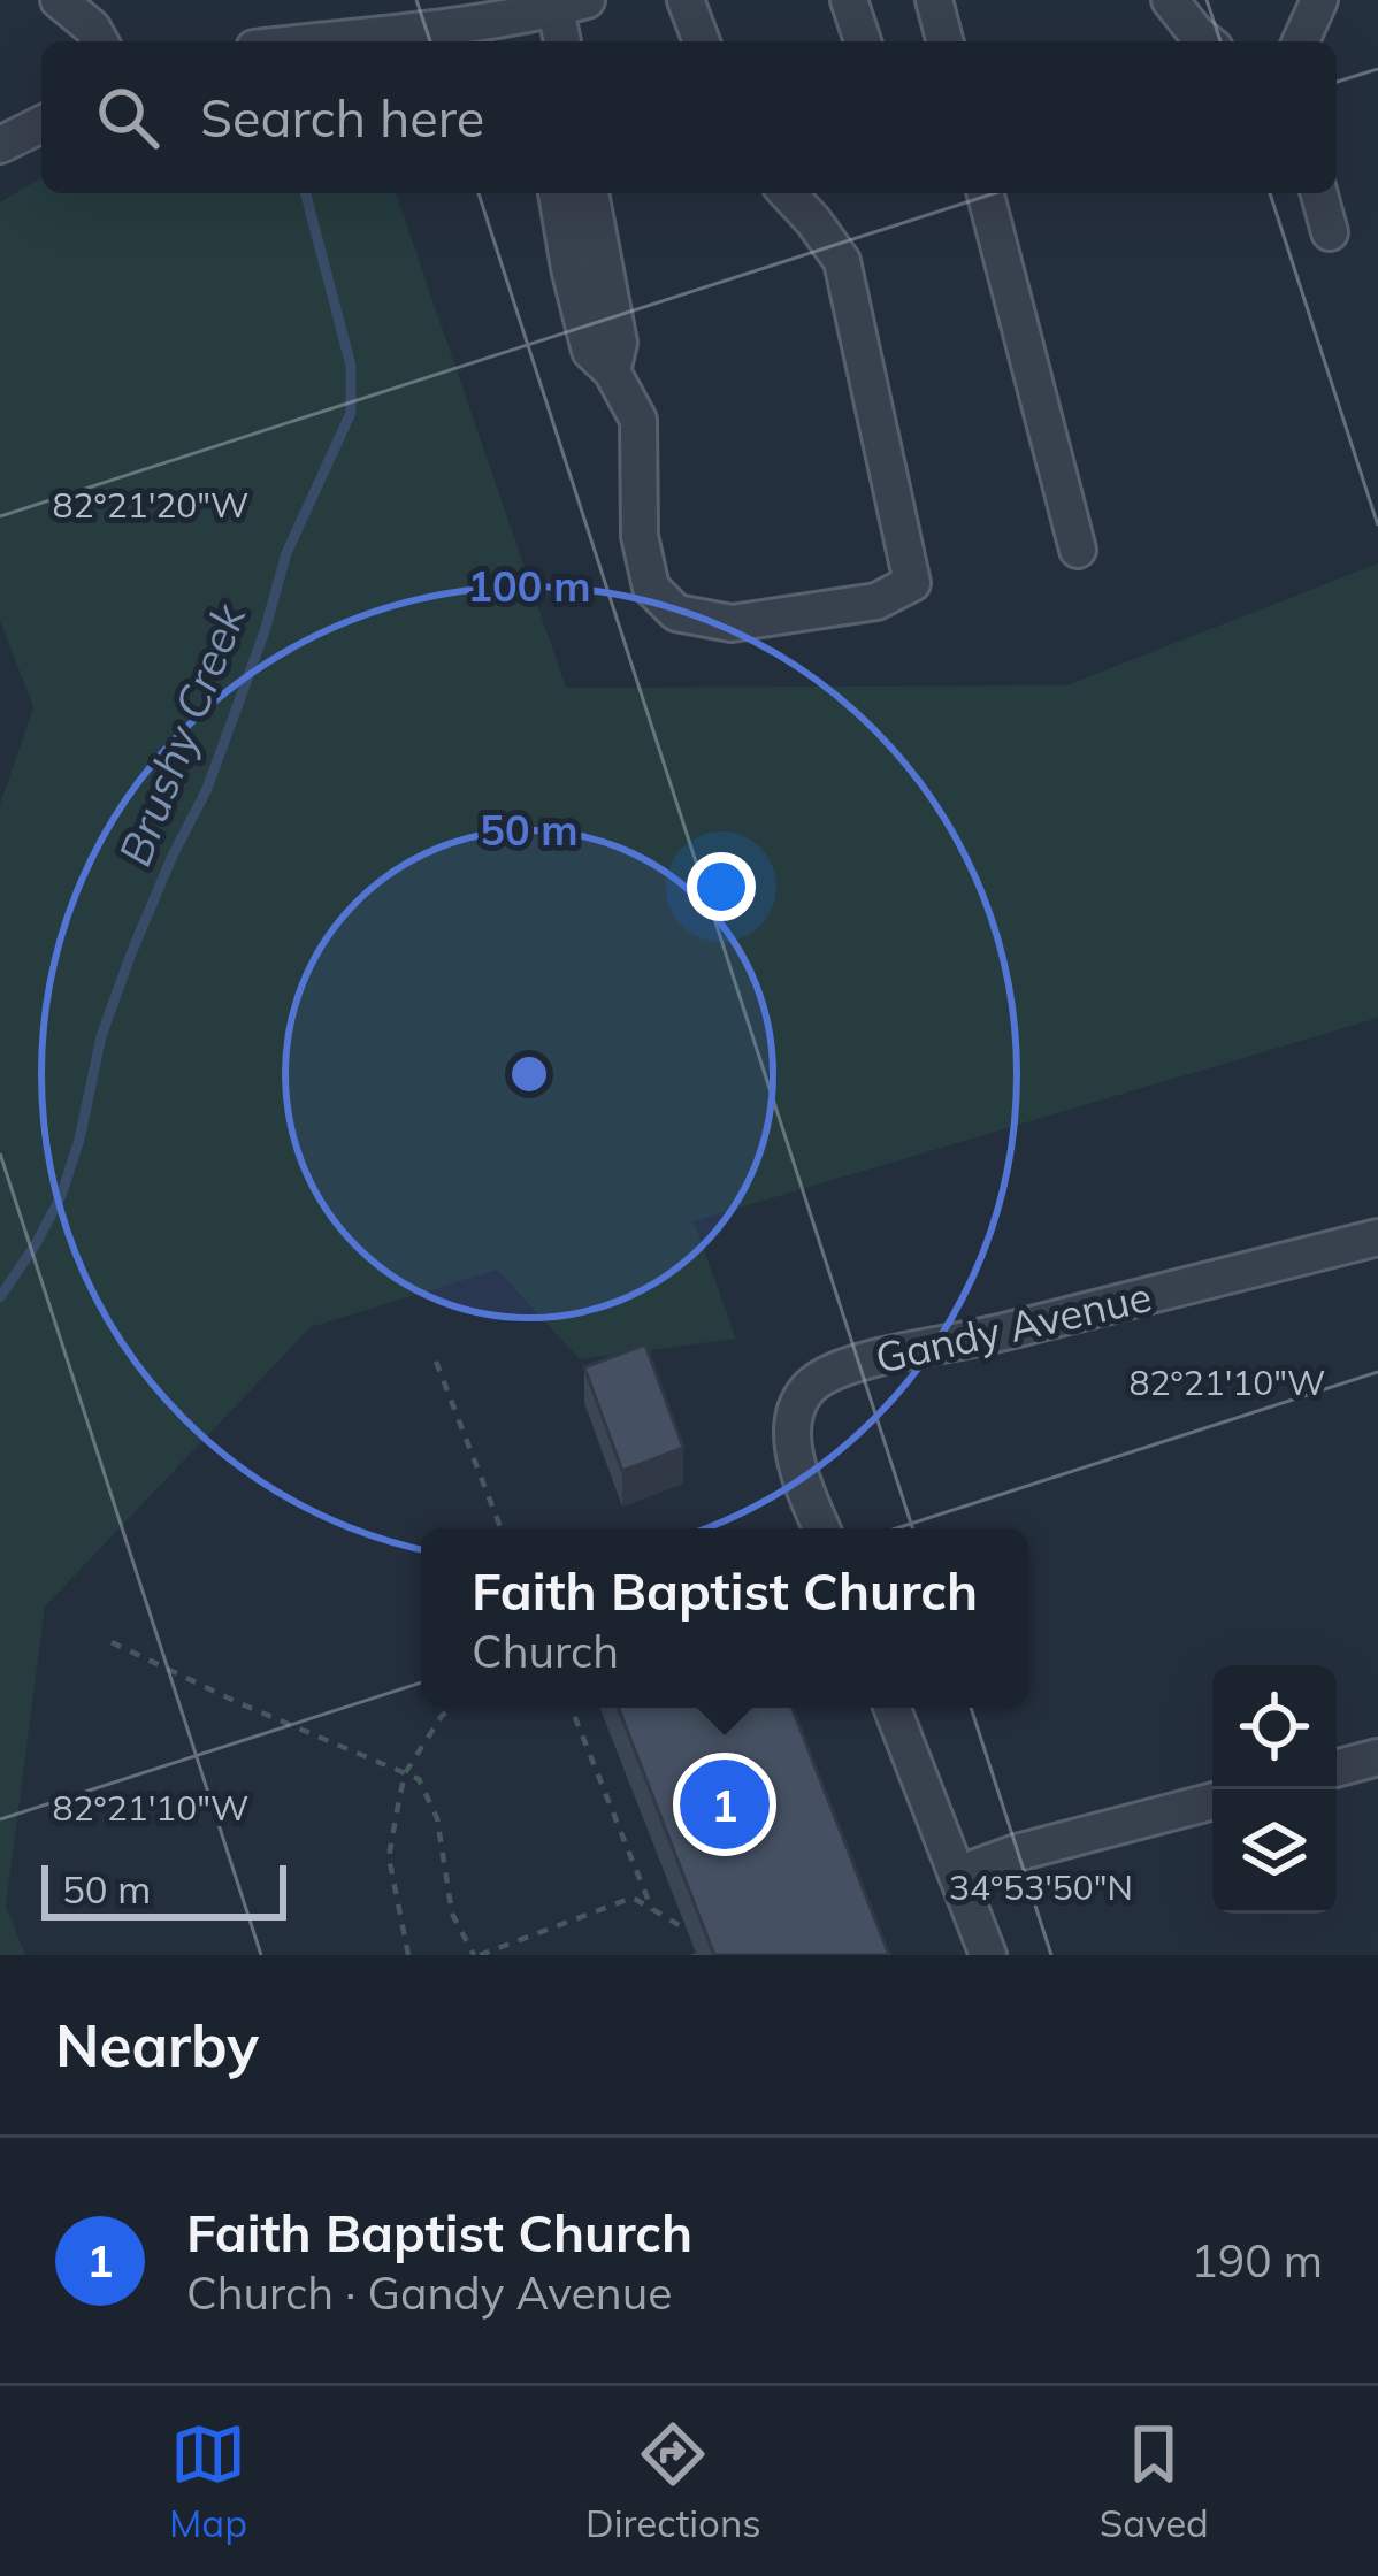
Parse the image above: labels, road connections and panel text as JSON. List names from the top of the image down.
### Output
{
  "streets": {
    "street": ["Gandy Avenue"]
  },
  "water": ["Brushy Creek"],
  "scale_bar": "50 m",
  "page": {
    "search": "Search here",
    "popup": ["Faith Baptist Church", "Church"],
    "pins": "1",
    "scale": "50 m",
    "heading": "Nearby",
    "list": [
      {
        "mark": "1",
        "name": "Faith Baptist Church",
        "note": "Church · Gandy Avenue",
        "value": "190 m"
      }
    ],
    "nav": ["Map", "Directions", "Saved"]
  },
  "coordinates": ["82°21'20\"W", "82°21'10\"W", "34°53'50\"N"],
  "rings": ["100 m", "50 m"]
}
